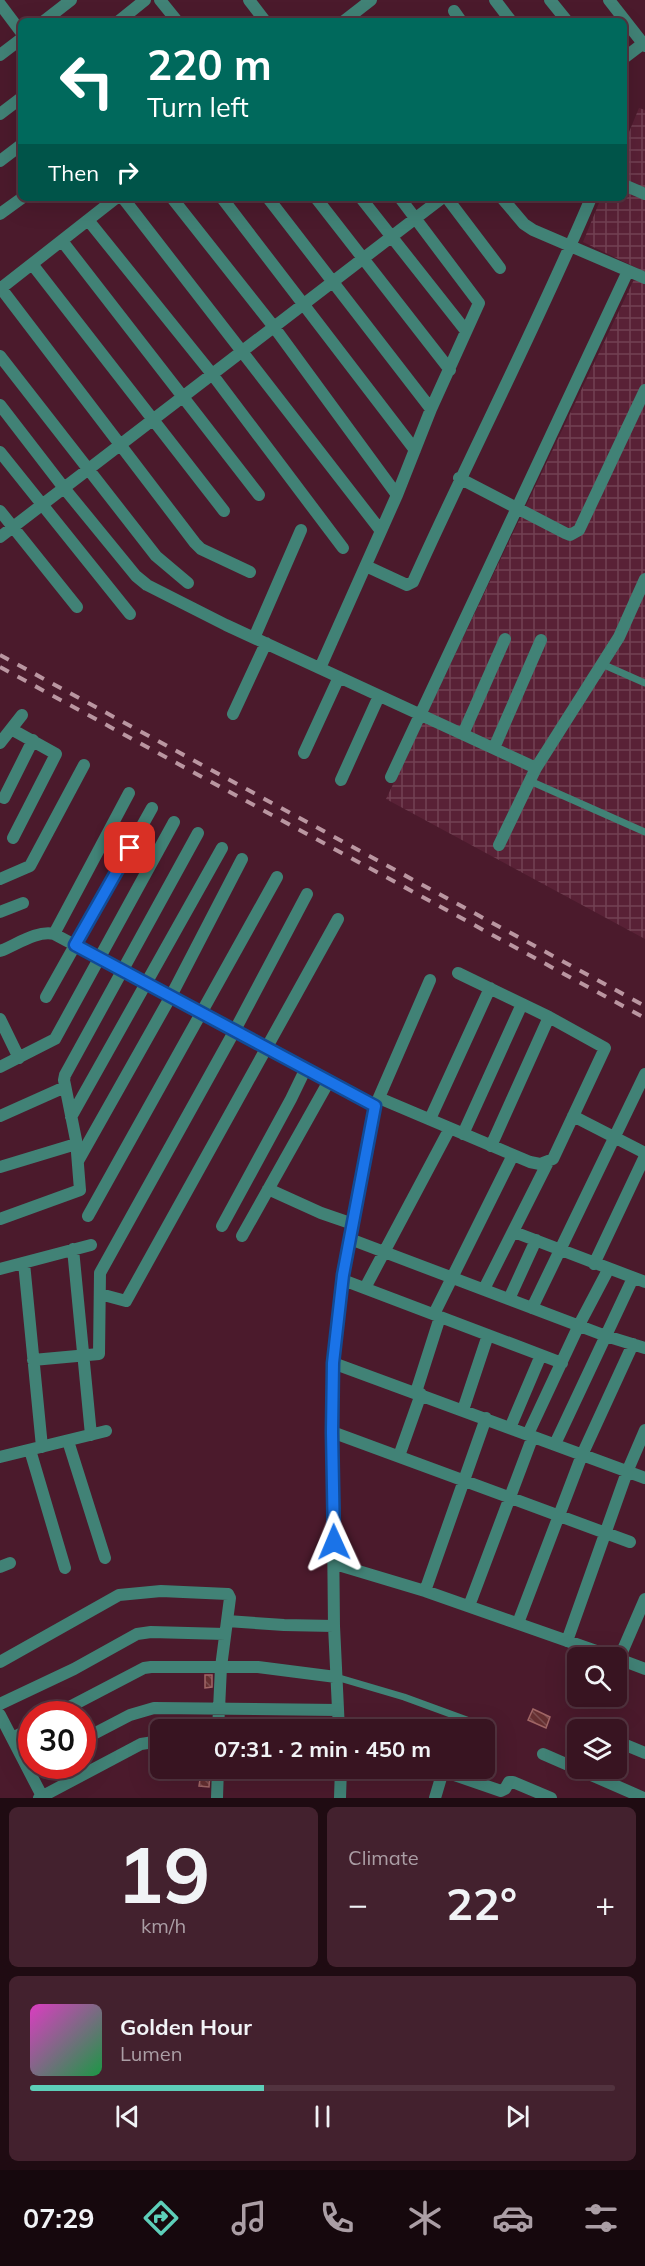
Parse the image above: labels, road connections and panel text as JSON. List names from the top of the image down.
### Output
{
  "page": {
    "turn": ["220 m", "Turn left"],
    "then": "Then",
    "limit": "30",
    "trip": "07:31 · 2 min · 450 m",
    "tile": [
      ["19", "km/h"],
      "Climate"
    ],
    "heat": ["−", "22°", "+"],
    "song": ["Golden Hour", "Lumen"],
    "tabs": "07:29"
  }
}
